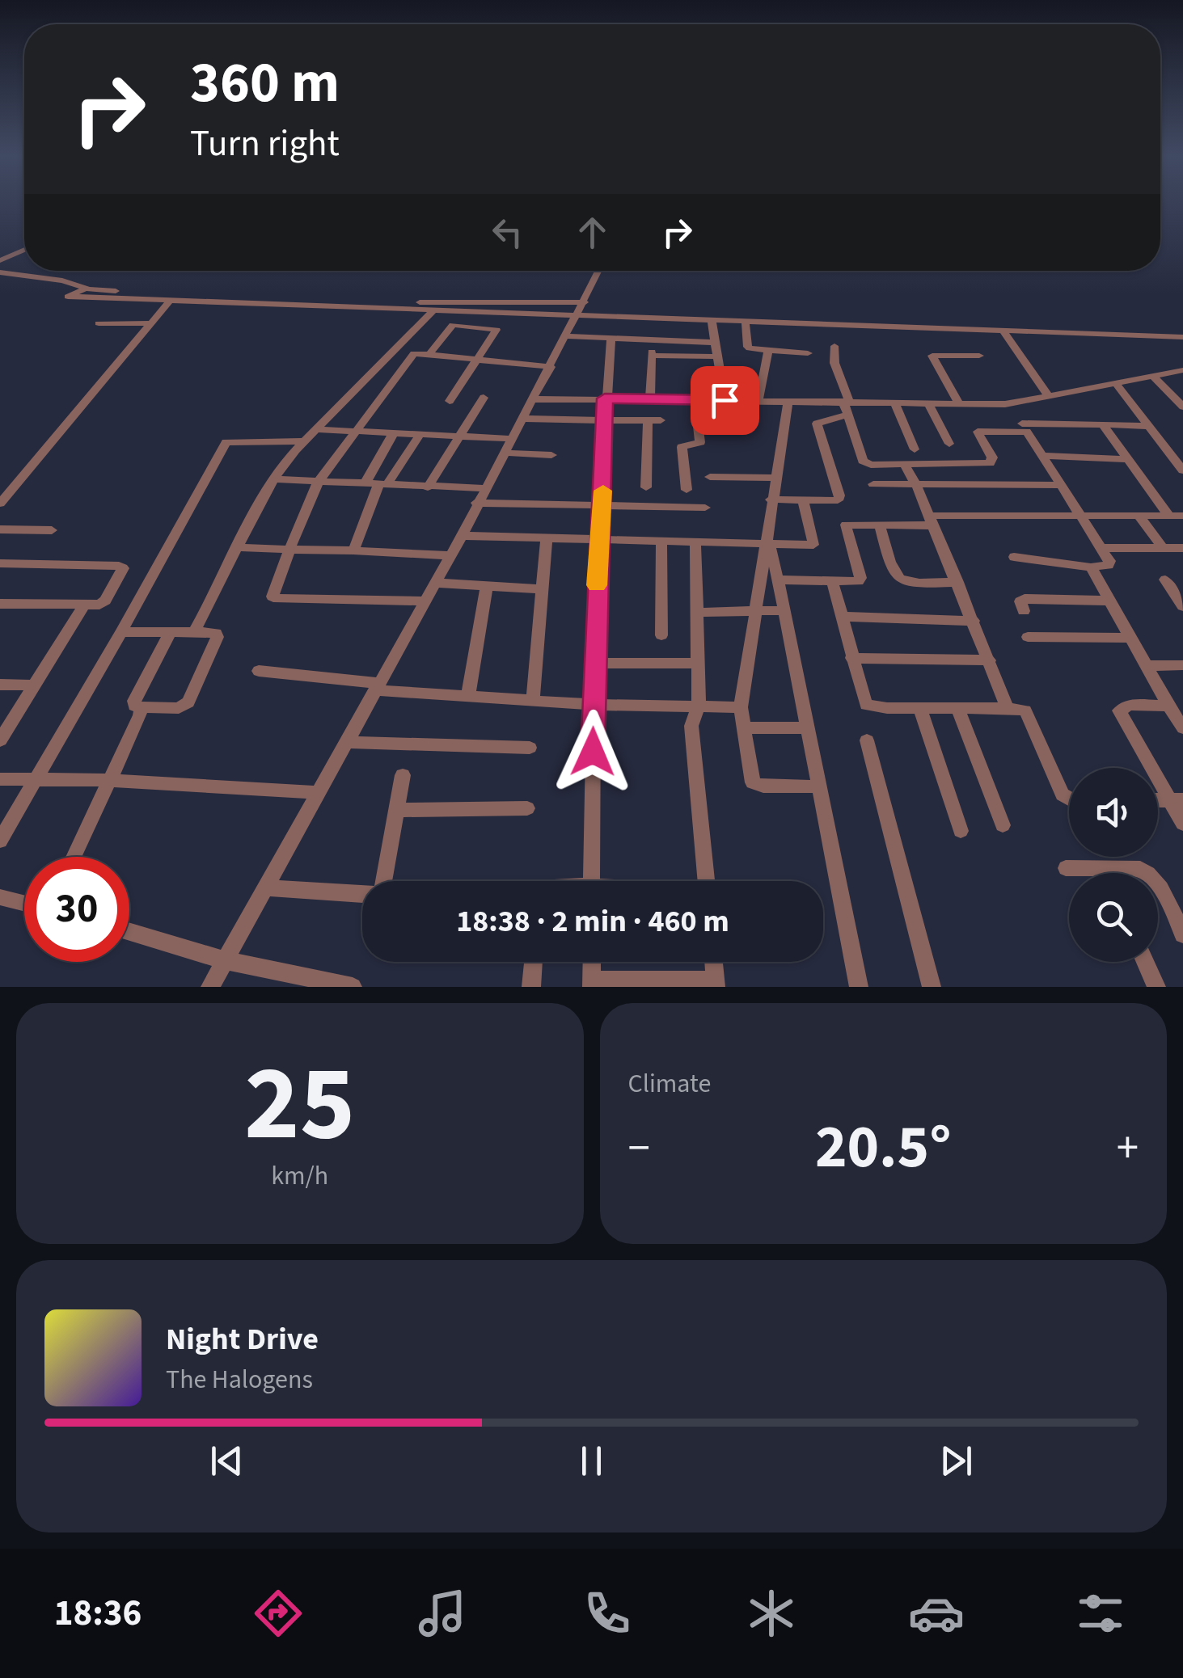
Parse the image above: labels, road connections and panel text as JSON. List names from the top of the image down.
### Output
{
  "page": {
    "turn": ["360 m", "Turn right"],
    "limit": "30",
    "trip": "18:38 · 2 min · 460 m",
    "tile": [
      ["25", "km/h"],
      "Climate"
    ],
    "heat": ["−", "20.5°", "+"],
    "song": ["Night Drive", "The Halogens"],
    "tabs": "18:36"
  }
}
